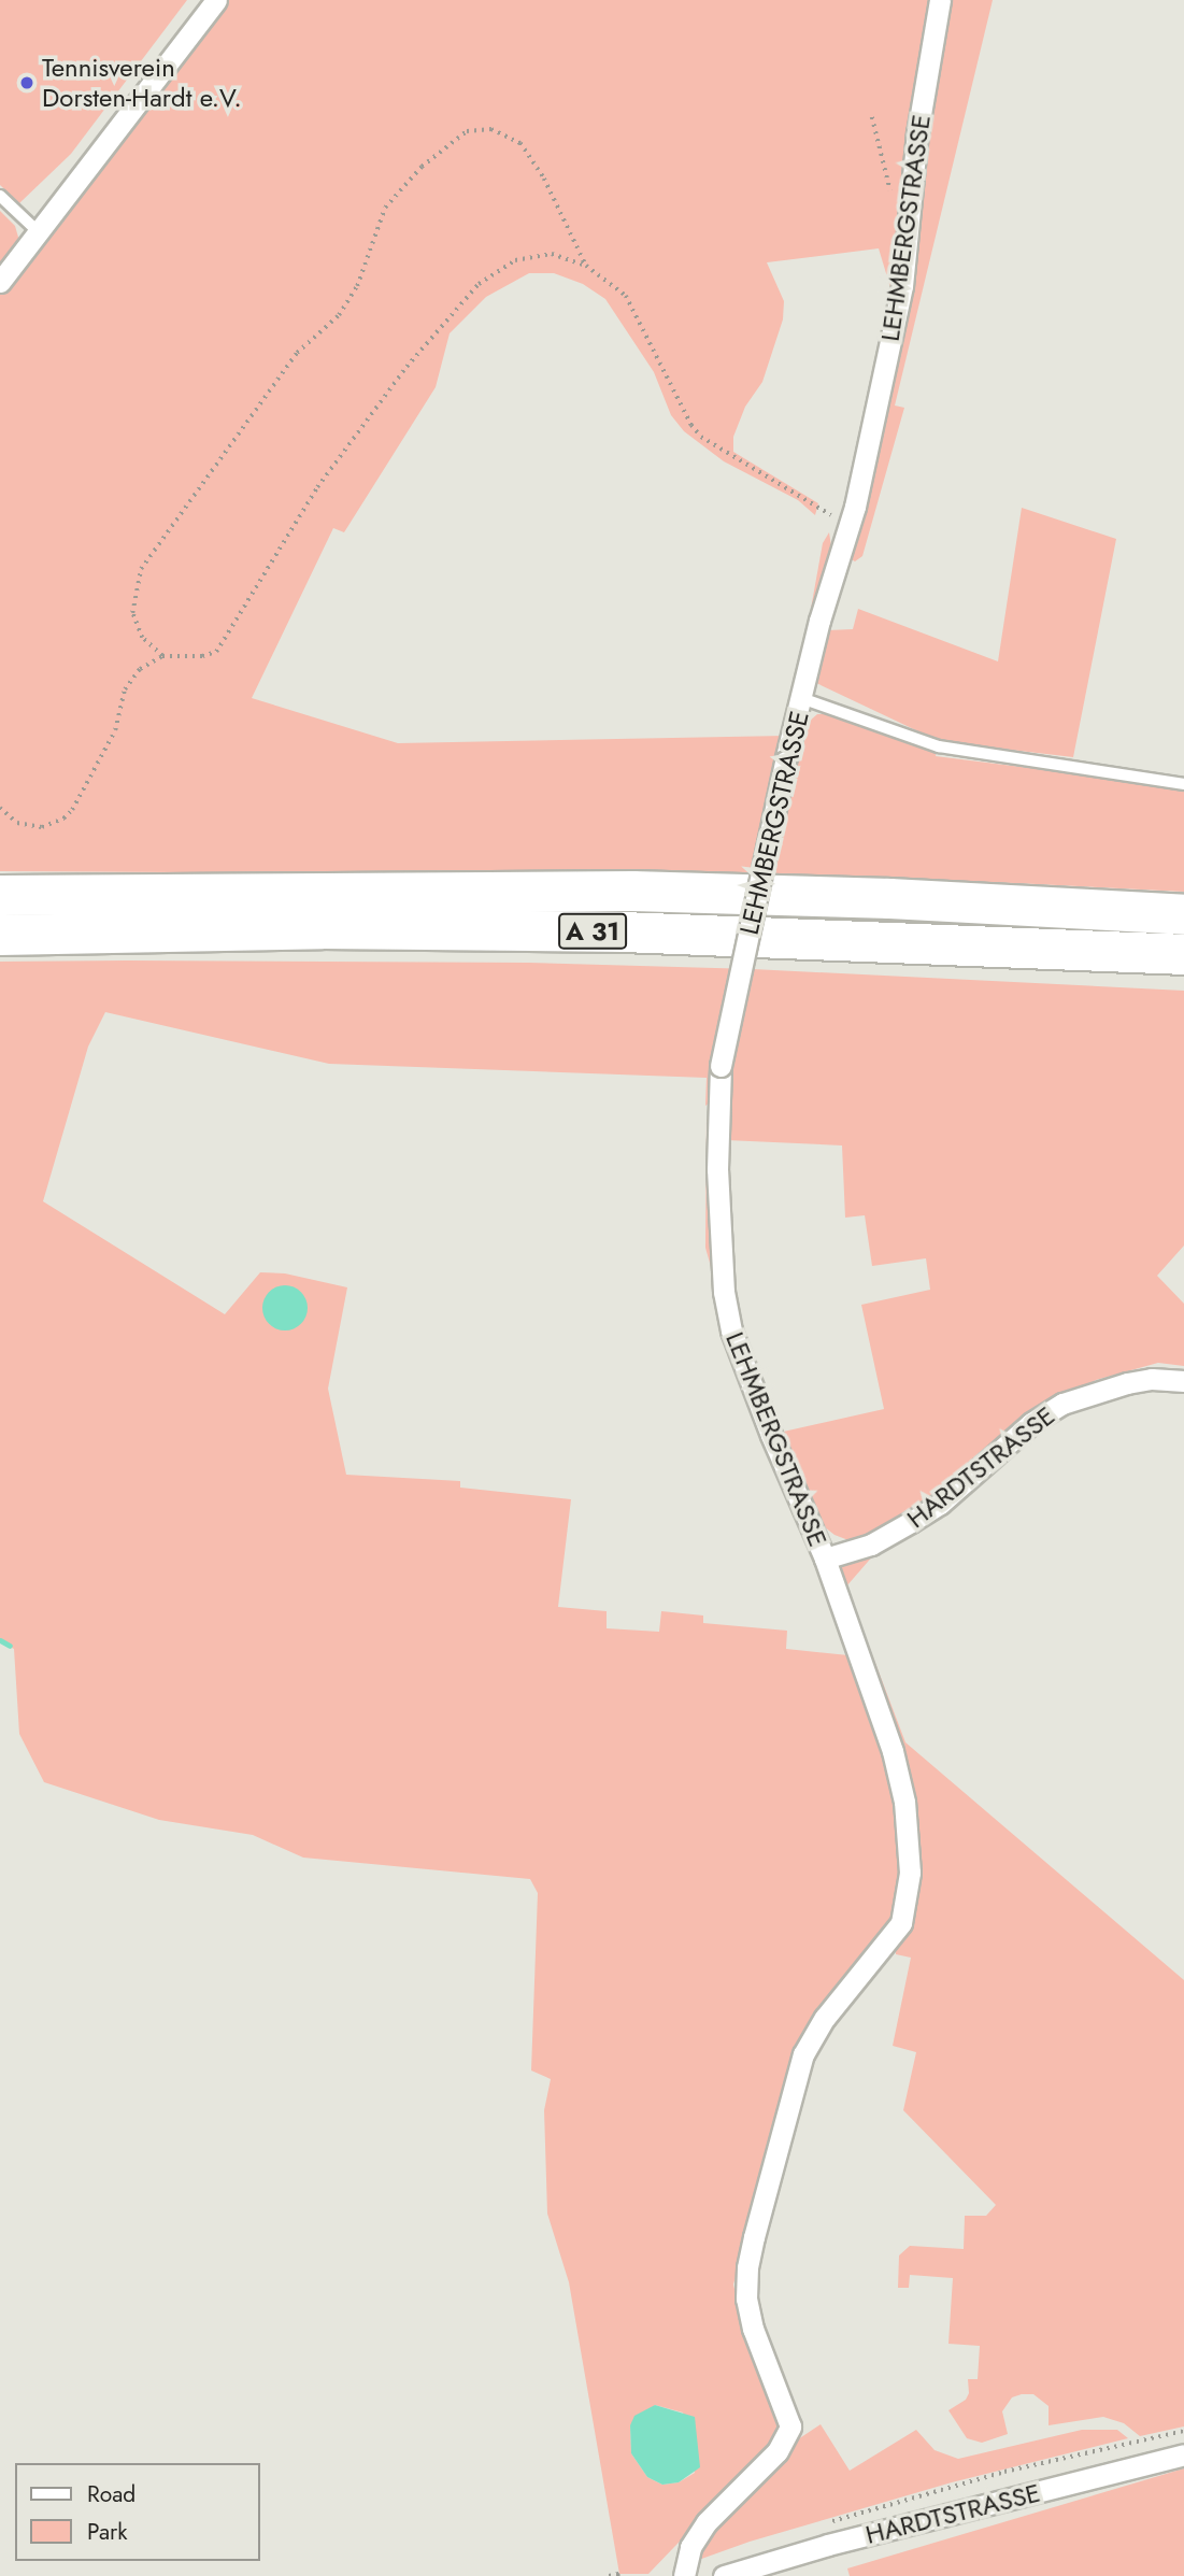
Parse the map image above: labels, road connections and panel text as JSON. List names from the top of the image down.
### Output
{
  "streets": {
    "highway": ["A 31"],
    "street": ["LEHMBERGSTRASSE", "HARDTSTRASSE"]
  },
  "crossings": [
    ["LEHMBERGSTRASSE", "HARDTSTRASSE"]
  ],
  "places": ["Tennisverein Dorsten-Hardt e.V."],
  "legend": ["Road", "Park"]
}
